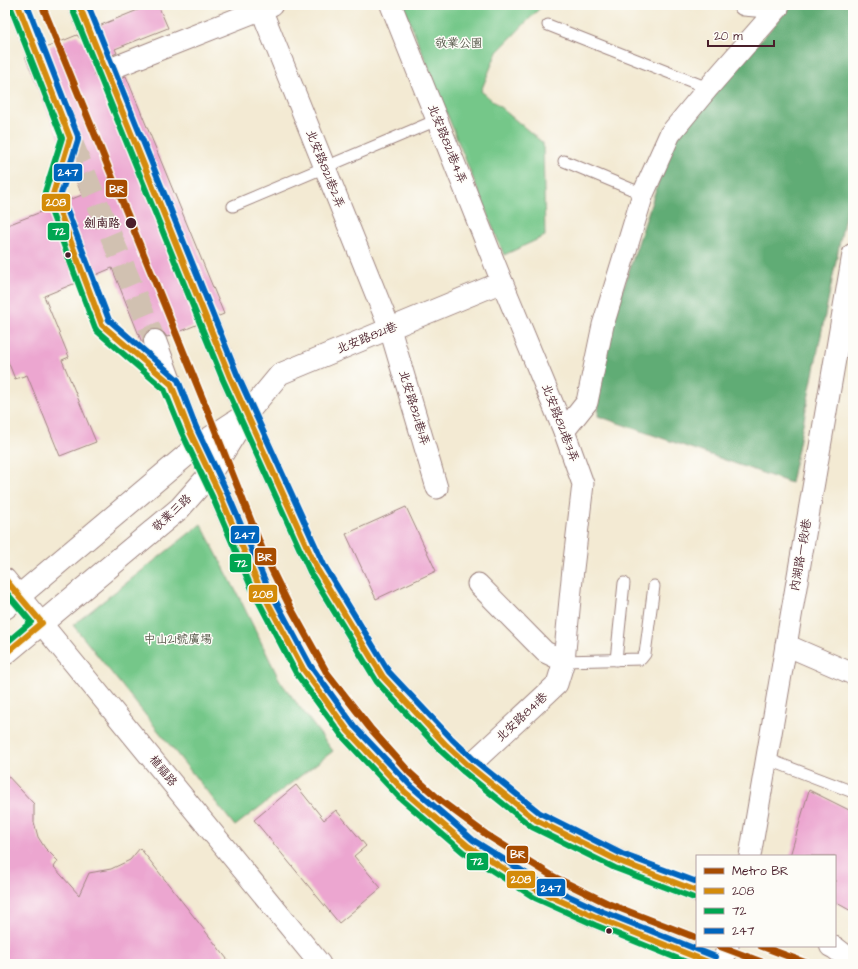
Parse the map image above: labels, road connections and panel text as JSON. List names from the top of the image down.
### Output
{
  "streets": {
    "main road": ["敬業三路"],
    "street": [
      "北安路821巷4弄",
      "北安路821巷2弄",
      "北安路821巷",
      "北安路821巷1弄",
      "北安路821巷3弄",
      "內湖路一段1巷",
      "北安路841巷",
      "植福路"
    ]
  },
  "crossings": [
    ["北安路821巷4弄", "北安路821巷"],
    ["北安路821巷4弄", "北安路821巷3弄"],
    ["北安路821巷2弄", "北安路821巷"],
    ["北安路821巷2弄", "北安路821巷1弄"],
    ["北安路821巷", "北安路821巷1弄"],
    ["北安路821巷", "北安路821巷3弄"],
    ["北安路821巷", "敬業三路"],
    ["北安路821巷3弄", "北安路841巷"],
    ["敬業三路", "植福路"]
  ],
  "parks": ["敬業公園", "中山21號廣場"],
  "places": ["劍南路"],
  "lines": [
    "metro line BR",
    "transit line 208",
    "transit line 247",
    "transit line 72"
  ],
  "legend": [
    "Metro BR",
    "208",
    "72",
    "247"
  ],
  "scale_bar": "20 m"
}
